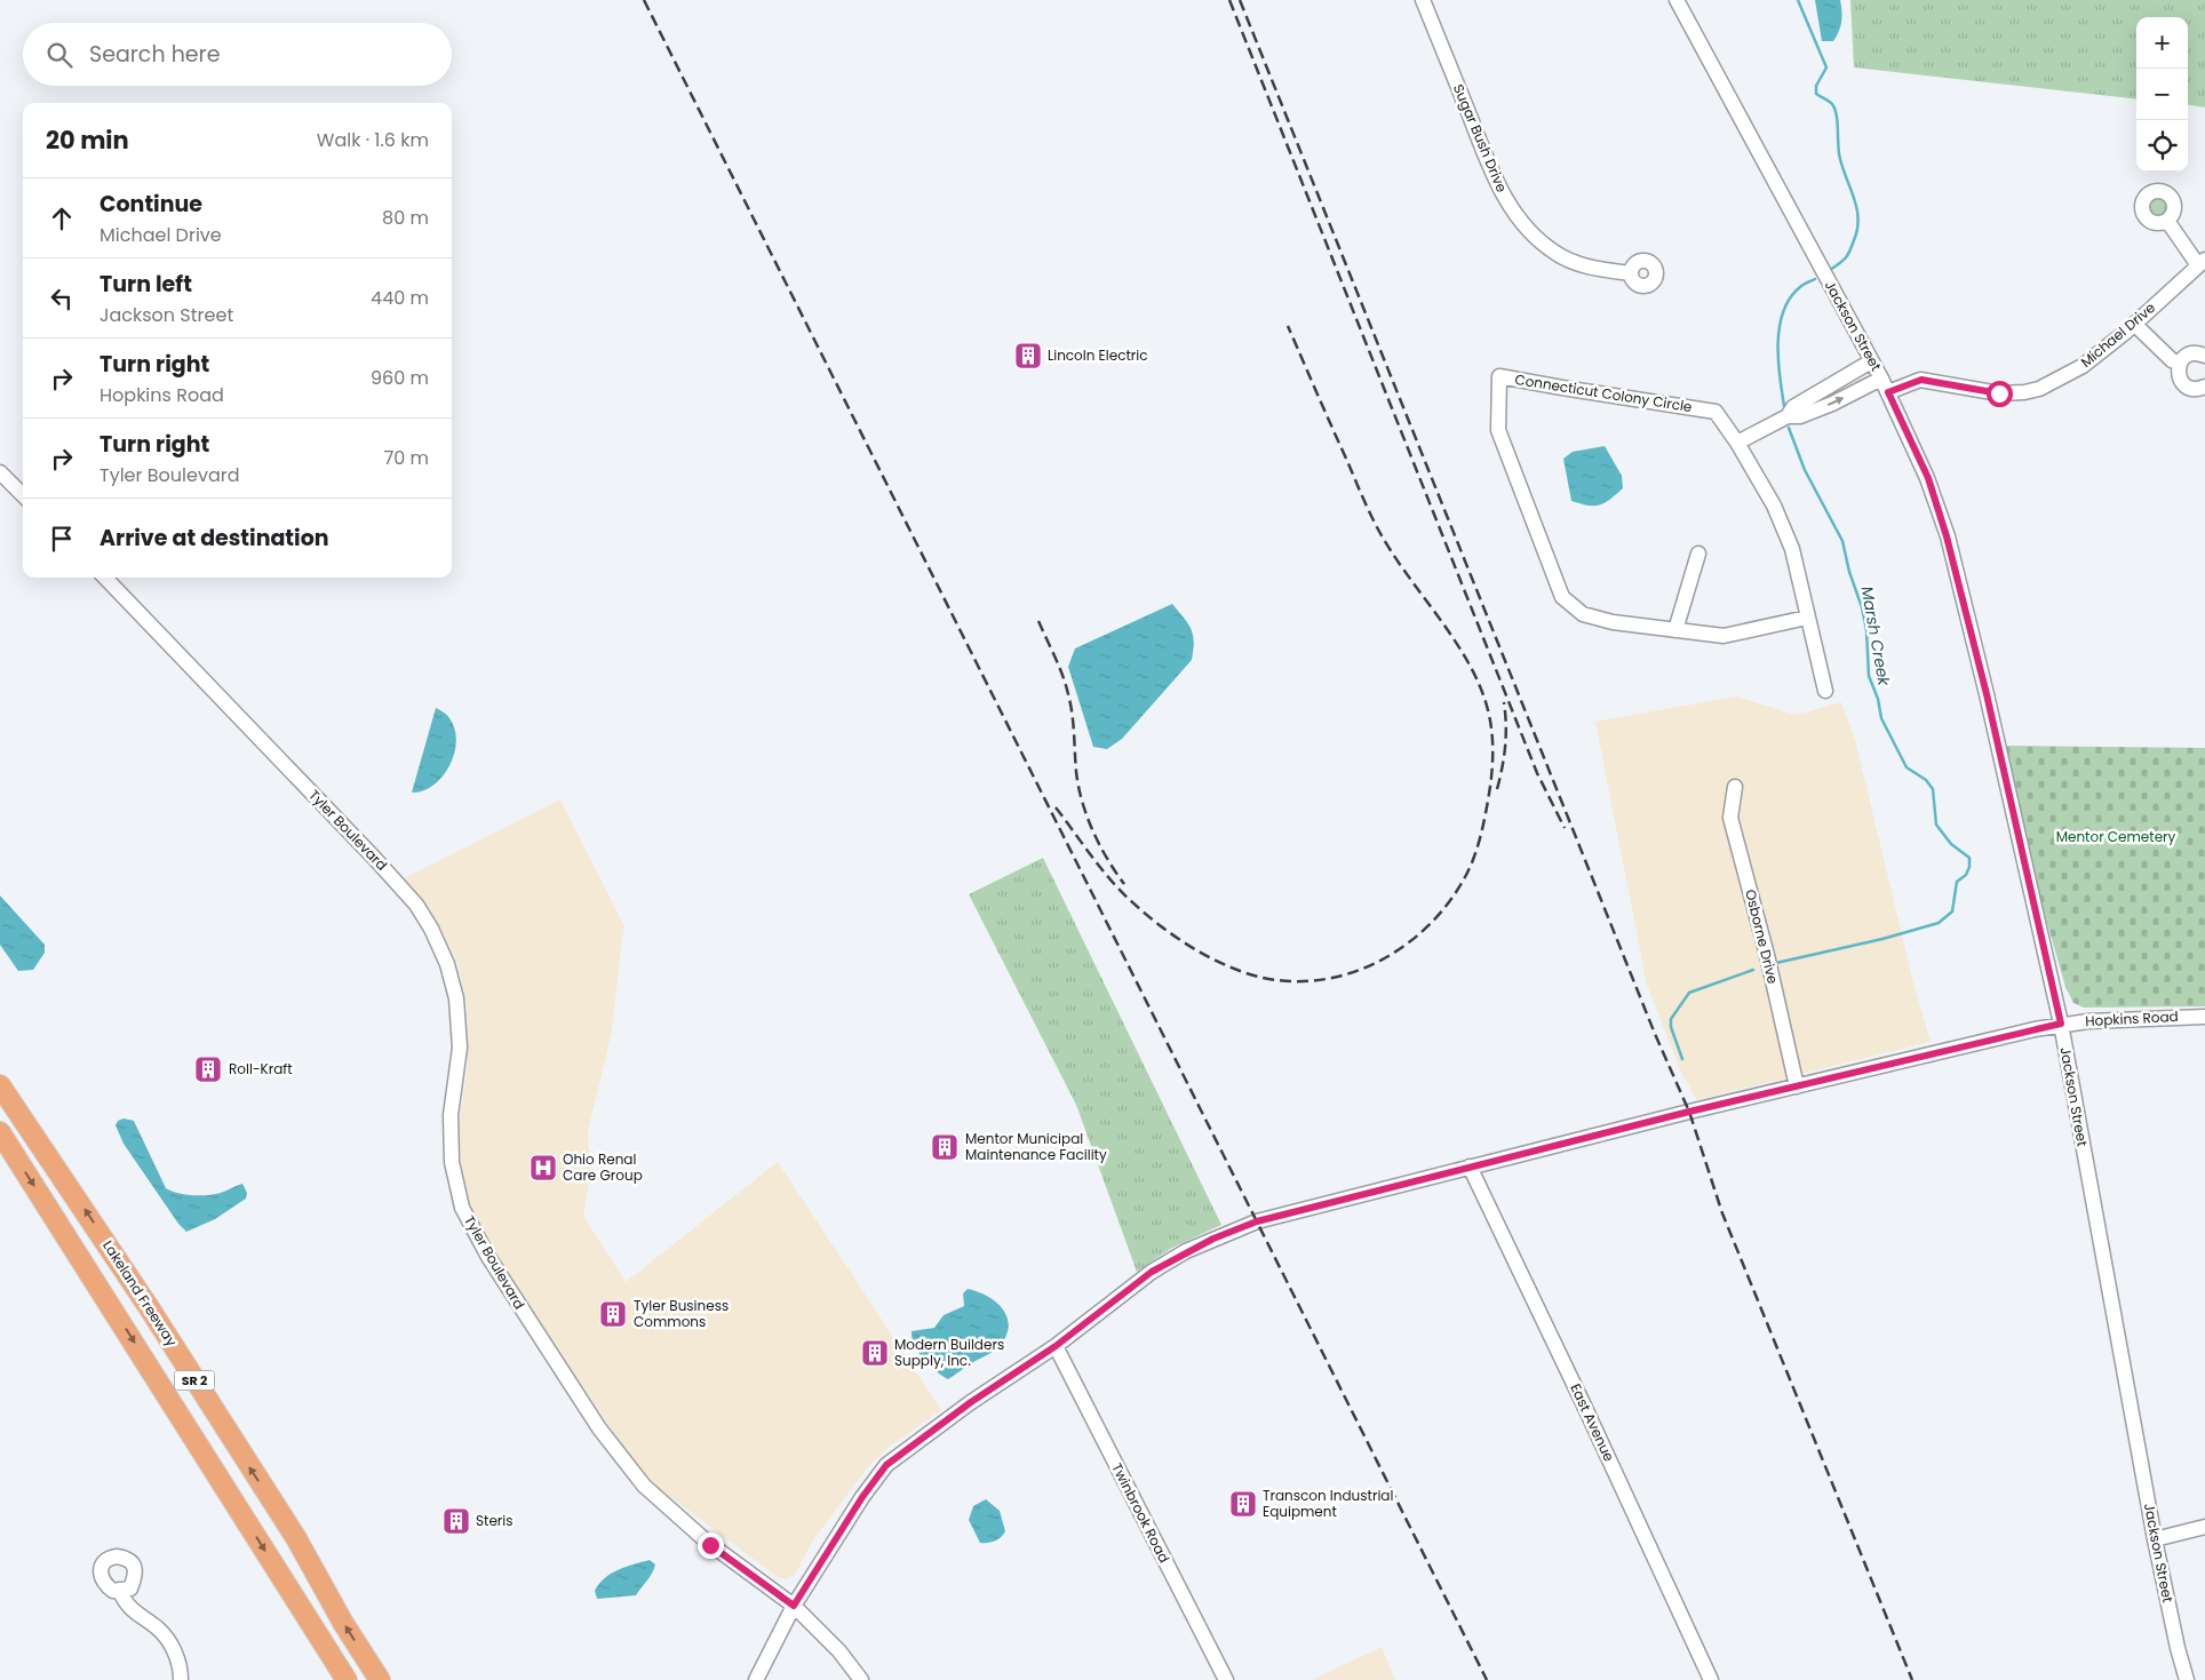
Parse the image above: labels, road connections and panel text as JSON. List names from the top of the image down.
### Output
{
  "streets": {
    "highway": ["Lakeland Freeway", "SR 2"],
    "street": [
      "Sugar Bush Drive",
      "Jackson Street",
      "Michael Drive",
      "Connecticut Colony Circle",
      "Tyler Boulevard",
      "Osborne Drive",
      "Hopkins Road",
      "East Avenue",
      "Twinbrook Road"
    ]
  },
  "crossings": [
    ["Jackson Street", "Michael Drive"],
    ["Jackson Street", "Hopkins Road"],
    ["Tyler Boulevard", "Hopkins Road"],
    ["Osborne Drive", "Hopkins Road"],
    ["Hopkins Road", "East Avenue"],
    ["Hopkins Road", "Twinbrook Road"]
  ],
  "water": ["Marsh Creek"],
  "parks": ["Mentor Cemetery"],
  "places": {
    "building": [
      "Lincoln Electric",
      "Roll-Kraft",
      "Mentor Municipal Maintenance Facility",
      "Tyler Business Commons",
      "Modern Builders Supply, Inc.",
      "Transcon Industrial Equipment",
      "Steris"
    ],
    "hospital": ["Ohio Renal Care Group"]
  },
  "page": {
    "map_buttons": ["+", "−"],
    "search": "Search here",
    "heading": ["20 min", "Walk · 1.6 km"],
    "list": [
      ["Continue", "Michael Drive", "80 m"],
      ["Turn left", "Jackson Street", "440 m"],
      ["Turn right", "Hopkins Road", "960 m"],
      ["Turn right", "Tyler Boulevard", "70 m"],
      "Arrive at destination"
    ]
  }
}
